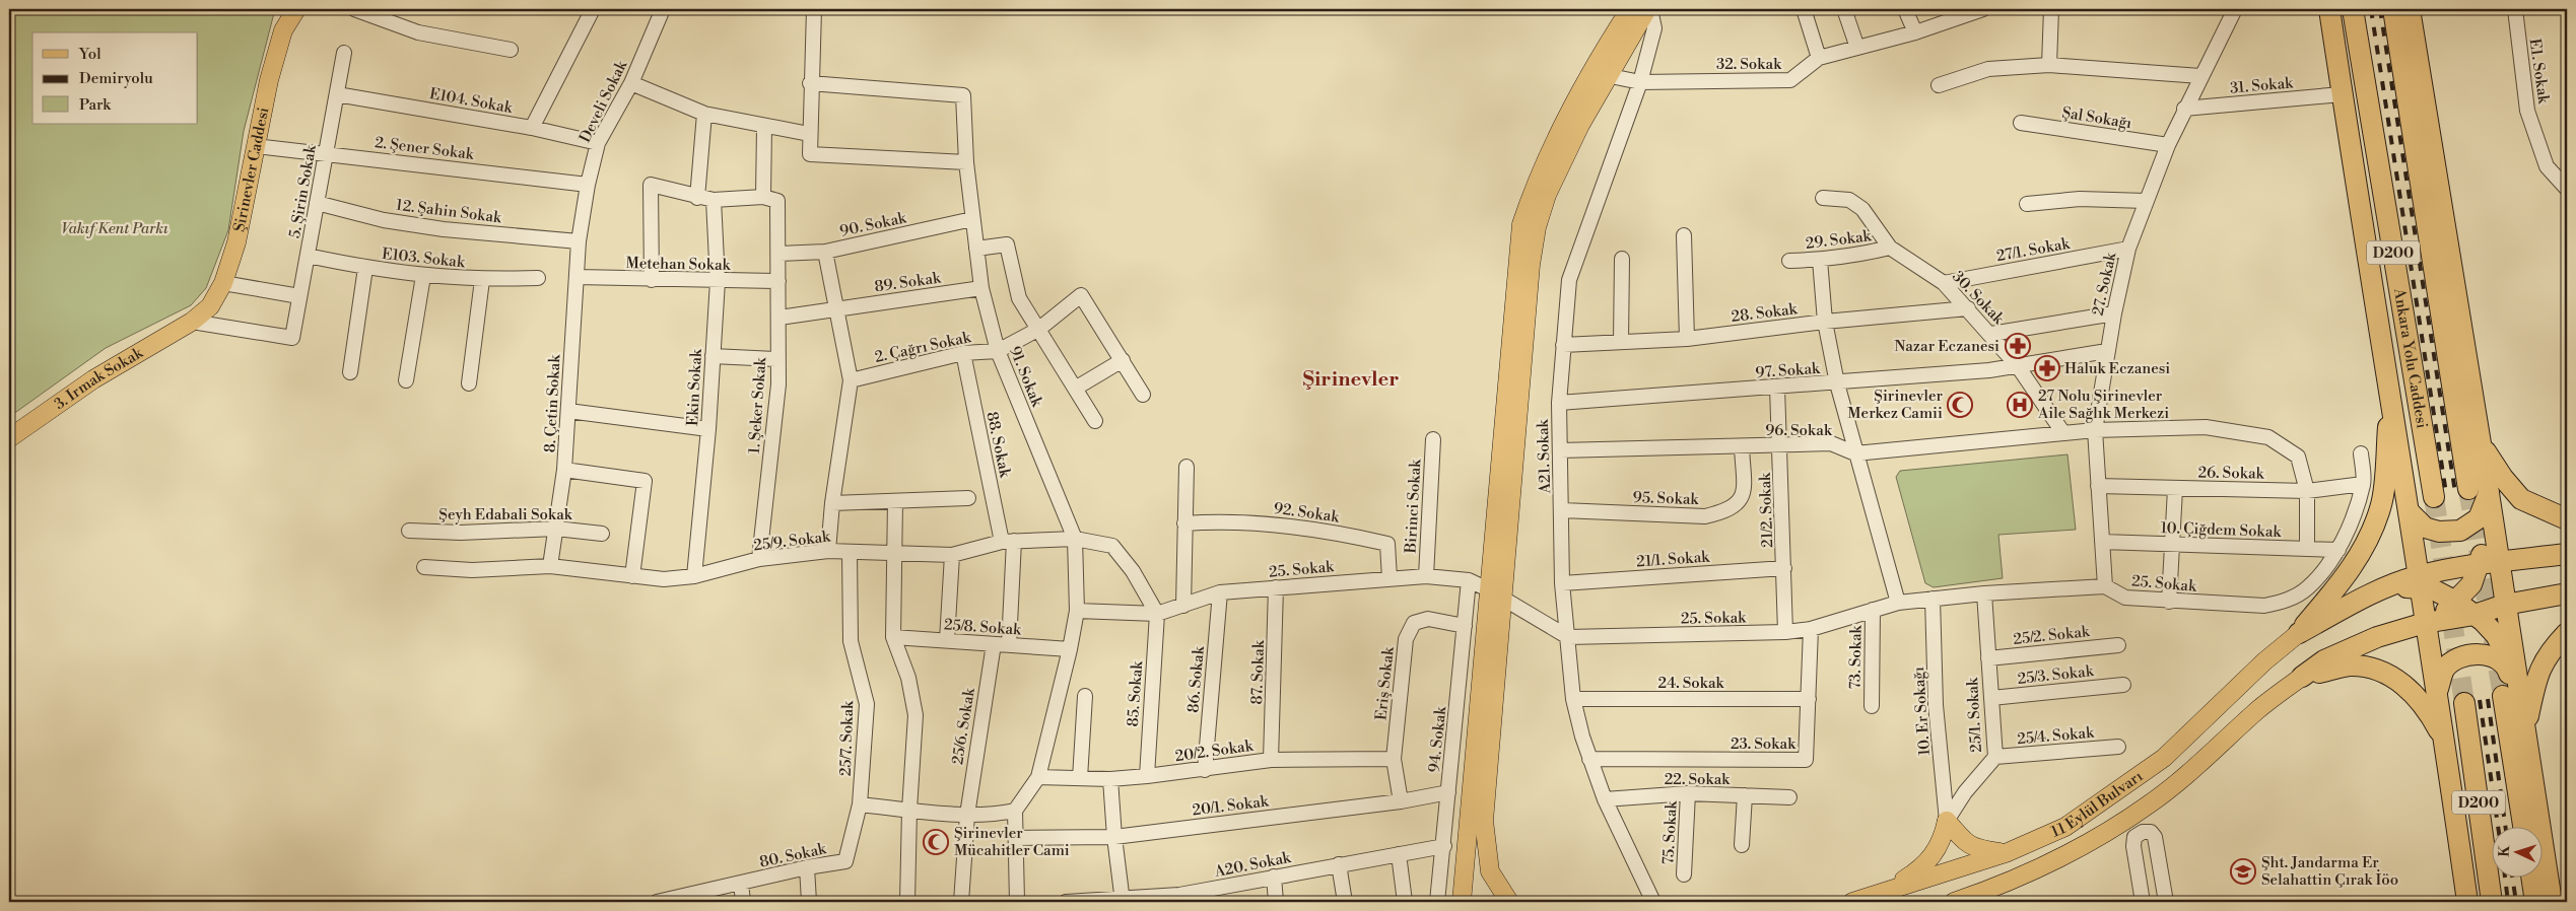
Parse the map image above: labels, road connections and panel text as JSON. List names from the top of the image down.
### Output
{
  "streets": {
    "highway": ["D200", "Ankara Yolu Caddesi"],
    "main road": ["Şirinevler Caddesi", "3. Irmak Sokak", "11 Eylül Bulvarı"],
    "street": [
      "32. Sokak",
      "E1. Sokak",
      "31. Sokak",
      "E104. Sokak",
      "Develi Sokak",
      "Şal Sokağı",
      "2. Şener Sokak",
      "5. Şirin Sokak",
      "12. Şahin Sokak",
      "90. Sokak",
      "29. Sokak",
      "27/1. Sokak",
      "E103. Sokak",
      "Metehan Sokak",
      "89. Sokak",
      "27. Sokak",
      "30. Sokak",
      "28. Sokak",
      "2. Çağrı Sokak",
      "97. Sokak",
      "91. Sokak",
      "Ekin Sokak",
      "8. Çetin Sokak",
      "1. Şeker Sokak",
      "96. Sokak",
      "88. Sokak",
      "A21. Sokak",
      "26. Sokak",
      "95. Sokak",
      "Birinci Sokak",
      "21/2. Sokak",
      "92. Sokak",
      "Şeyh Edabali Sokak",
      "10. Çiğdem Sokak",
      "25/9. Sokak",
      "21/1. Sokak",
      "25. Sokak",
      "25/8. Sokak",
      "25/2. Sokak",
      "73. Sokak",
      "87. Sokak",
      "25/3. Sokak",
      "86. Sokak",
      "24. Sokak",
      "Eriş Sokak",
      "85. Sokak",
      "10. Er Sokağı",
      "25/1. Sokak",
      "25/6. Sokak",
      "25/4. Sokak",
      "25/7. Sokak",
      "94. Sokak",
      "23. Sokak",
      "20/2. Sokak",
      "22. Sokak",
      "20/1. Sokak",
      "75. Sokak",
      "80. Sokak",
      "A20. Sokak"
    ]
  },
  "crossings": [
    ["32. Sokak", "A21. Sokak"],
    ["31. Sokak", "27. Sokak"],
    ["E104. Sokak", "Develi Sokak"],
    ["E104. Sokak", "5. Şirin Sokak"],
    ["Develi Sokak", "2. Şener Sokak"],
    ["Develi Sokak", "12. Şahin Sokak"],
    ["Develi Sokak", "8. Çetin Sokak"],
    ["Şal Sokağı", "27. Sokak"],
    ["2. Şener Sokak", "Şirinevler Caddesi"],
    ["2. Şener Sokak", "5. Şirin Sokak"],
    ["Şirinevler Caddesi", "5. Şirin Sokak"],
    ["Şirinevler Caddesi", "3. Irmak Sokak"],
    ["5. Şirin Sokak", "12. Şahin Sokak"],
    ["5. Şirin Sokak", "E103. Sokak"],
    ["5. Şirin Sokak", "3. Irmak Sokak"],
    ["12. Şahin Sokak", "8. Çetin Sokak"],
    ["90. Sokak", "91. Sokak"],
    ["90. Sokak", "1. Şeker Sokak"],
    ["29. Sokak", "30. Sokak"],
    ["27/1. Sokak", "27. Sokak"],
    ["27/1. Sokak", "30. Sokak"],
    ["Metehan Sokak", "Ekin Sokak"],
    ["Metehan Sokak", "8. Çetin Sokak"],
    ["Metehan Sokak", "1. Şeker Sokak"],
    ["89. Sokak", "91. Sokak"],
    ["89. Sokak", "1. Şeker Sokak"],
    ["27. Sokak", "97. Sokak"],
    ["27. Sokak", "96. Sokak"],
    ["27. Sokak", "26. Sokak"],
    ["27. Sokak", "10. Çiğdem Sokak"],
    ["27. Sokak", "25. Sokak"],
    ["30. Sokak", "28. Sokak"],
    ["30. Sokak", "97. Sokak"],
    ["30. Sokak", "96. Sokak"],
    ["28. Sokak", "A21. Sokak"],
    ["2. Çağrı Sokak", "91. Sokak"],
    ["2. Çağrı Sokak", "88. Sokak"],
    ["97. Sokak", "A21. Sokak"],
    ["97. Sokak", "21/2. Sokak"],
    ["91. Sokak", "25/9. Sokak"],
    ["Ekin Sokak", "25/9. Sokak"],
    ["8. Çetin Sokak", "Şeyh Edabali Sokak"],
    ["8. Çetin Sokak", "25/9. Sokak"],
    ["1. Şeker Sokak", "25/9. Sokak"],
    ["96. Sokak", "A21. Sokak"],
    ["96. Sokak", "26. Sokak"],
    ["96. Sokak", "95. Sokak"],
    ["96. Sokak", "21/2. Sokak"],
    ["96. Sokak", "10. Çiğdem Sokak"],
    ["88. Sokak", "25/9. Sokak"],
    ["A21. Sokak", "95. Sokak"],
    ["A21. Sokak", "21/1. Sokak"],
    ["A21. Sokak", "25. Sokak"],
    ["A21. Sokak", "24. Sokak"],
    ["A21. Sokak", "23. Sokak"],
    ["A21. Sokak", "22. Sokak"],
    ["26. Sokak", "25. Sokak"],
    ["Birinci Sokak", "25. Sokak"],
    ["21/2. Sokak", "21/1. Sokak"],
    ["21/2. Sokak", "25. Sokak"],
    ["92. Sokak", "25. Sokak"],
    ["10. Çiğdem Sokak", "25. Sokak"],
    ["25/9. Sokak", "25. Sokak"],
    ["25/9. Sokak", "85. Sokak"],
    ["25/9. Sokak", "25/7. Sokak"],
    ["25. Sokak", "73. Sokak"],
    ["25. Sokak", "87. Sokak"],
    ["25. Sokak", "86. Sokak"],
    ["25. Sokak", "85. Sokak"],
    ["25. Sokak", "10. Er Sokağı"],
    ["25. Sokak", "25/1. Sokak"],
    ["25. Sokak", "94. Sokak"],
    ["25. Sokak", "23. Sokak"],
    ["25/8. Sokak", "25/6. Sokak"],
    ["25/2. Sokak", "25/1. Sokak"],
    ["87. Sokak", "20/2. Sokak"],
    ["25/3. Sokak", "25/1. Sokak"],
    ["86. Sokak", "20/2. Sokak"],
    ["24. Sokak", "23. Sokak"],
    ["Eriş Sokak", "94. Sokak"],
    ["Eriş Sokak", "20/2. Sokak"],
    ["Eriş Sokak", "20/1. Sokak"],
    ["85. Sokak", "20/2. Sokak"],
    ["10. Er Sokağı", "25/1. Sokak"],
    ["25/1. Sokak", "25/4. Sokak"],
    ["25/7. Sokak", "80. Sokak"],
    ["94. Sokak", "20/1. Sokak"],
    ["94. Sokak", "A20. Sokak"],
    ["22. Sokak", "75. Sokak"]
  ],
  "districts": ["Şirinevler"],
  "parks": ["Vakıf Kent Parkı"],
  "places": {
    "pharmacy": ["Nazar Eczanesi", "Haluk Eczanesi"],
    "mosque": ["Şirinevler Merkez Camii", "Şirinevler Mücahitler Cami"],
    "hospital": ["27 Nolu Şirinevler Aile Sağlık Merkezi"],
    "school or university": ["Şht. Jandarma Er Selahattin Çırak İöo"]
  },
  "legend": ["Yol", "Demiryolu", "Park"],
  "north": "left"
}
